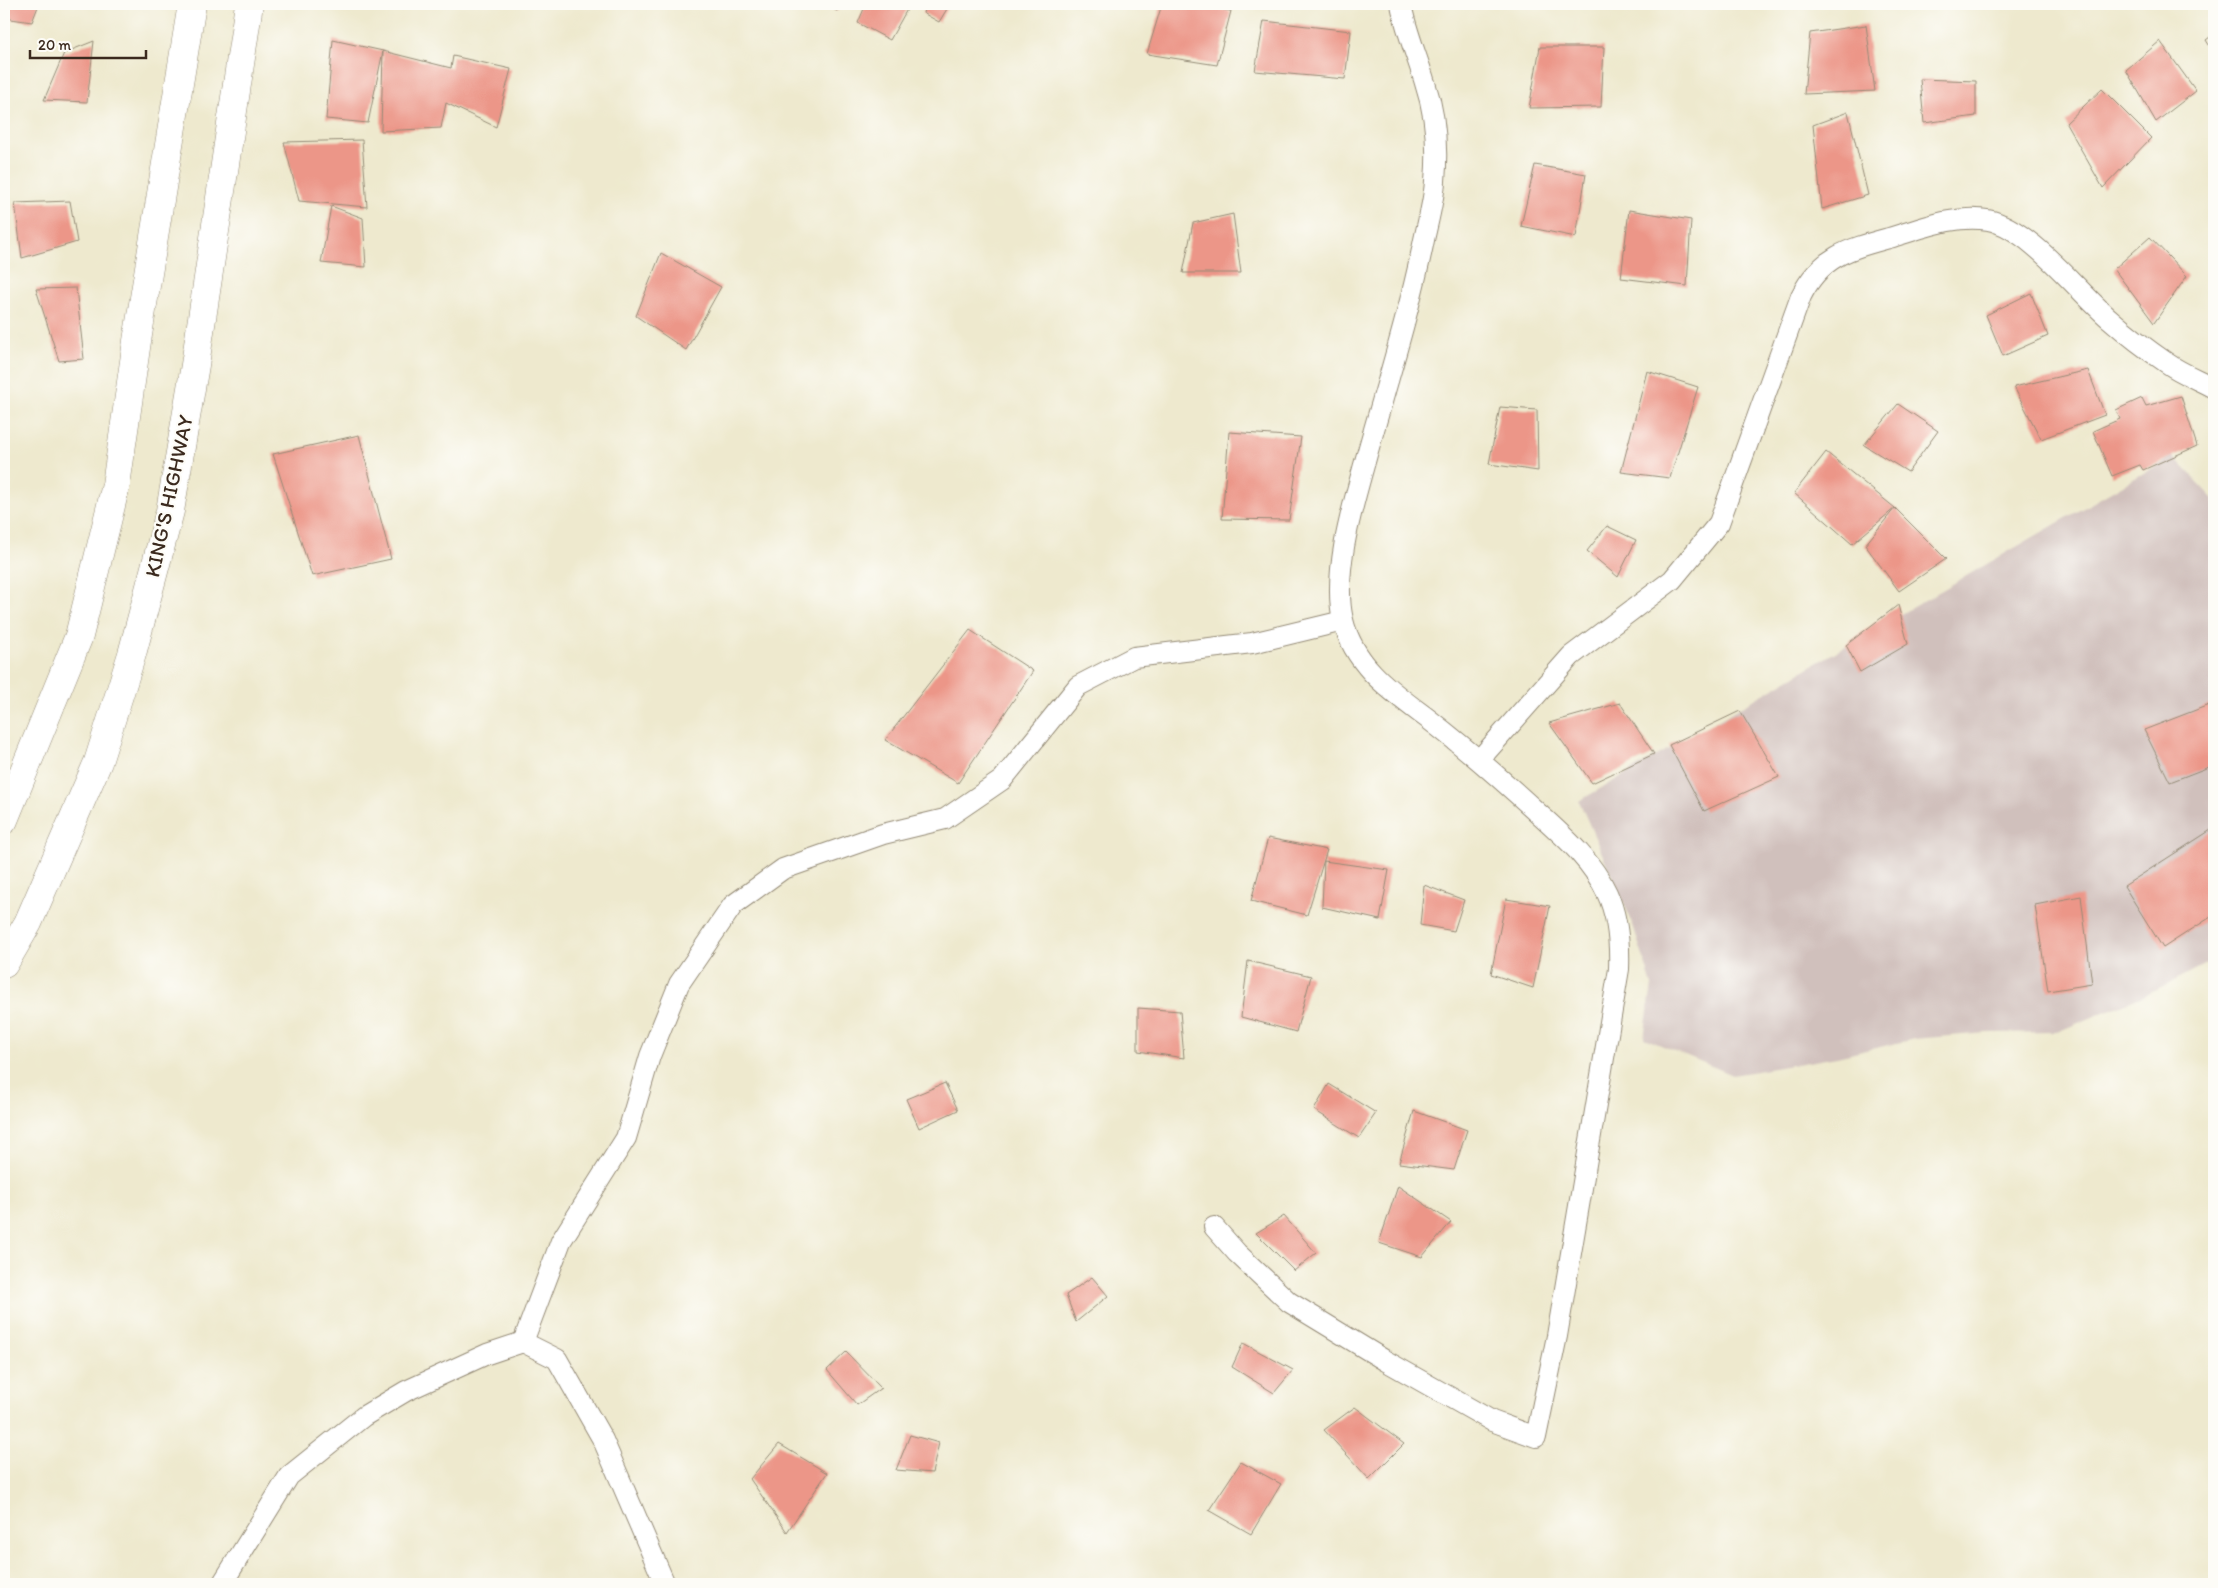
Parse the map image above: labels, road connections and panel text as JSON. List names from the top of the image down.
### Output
{
  "streets": {
    "highway": ["KING'S HIGHWAY"]
  },
  "scale_bar": "20 m"
}
